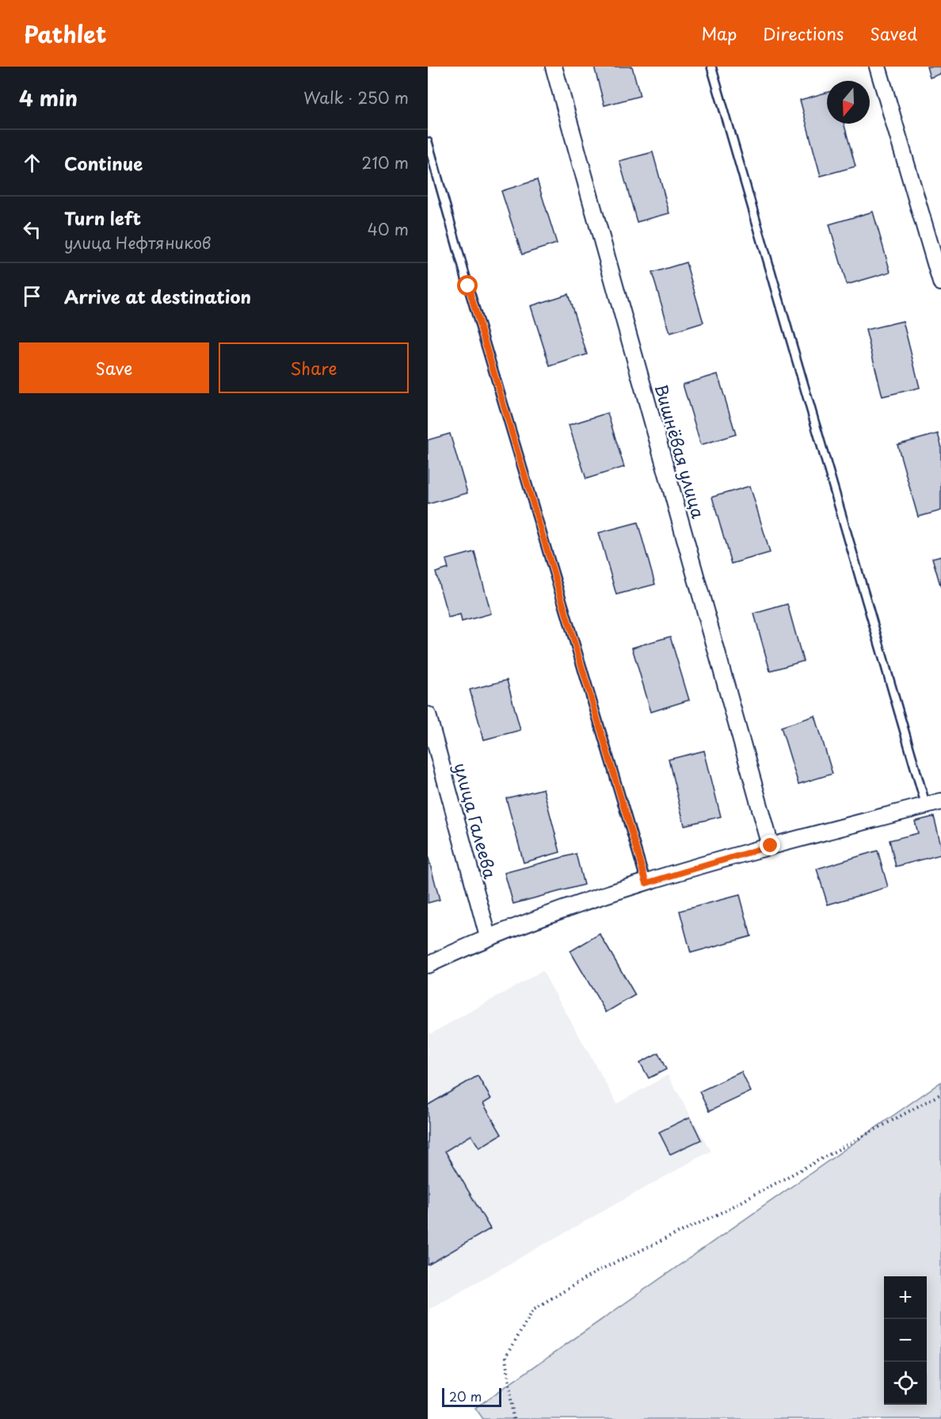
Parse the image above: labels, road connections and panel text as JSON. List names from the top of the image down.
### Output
{
  "streets": {
    "street": ["Вишнёвая улица", "улица Галеева"]
  },
  "scale_bar": "20 m",
  "north": "bottom",
  "page": {
    "header": "Pathlet",
    "nav": ["Map", "Directions", "Saved"],
    "heading": ["4 min", "Walk · 250 m"],
    "list": [
      ["Continue", "210 m"],
      ["Turn left", "улица Нефтяников", "40 m"],
      "Arrive at destination"
    ],
    "buttons": ["Save", "Share"],
    "map_buttons": ["+", "−"],
    "scale": "20 m"
  }
}
